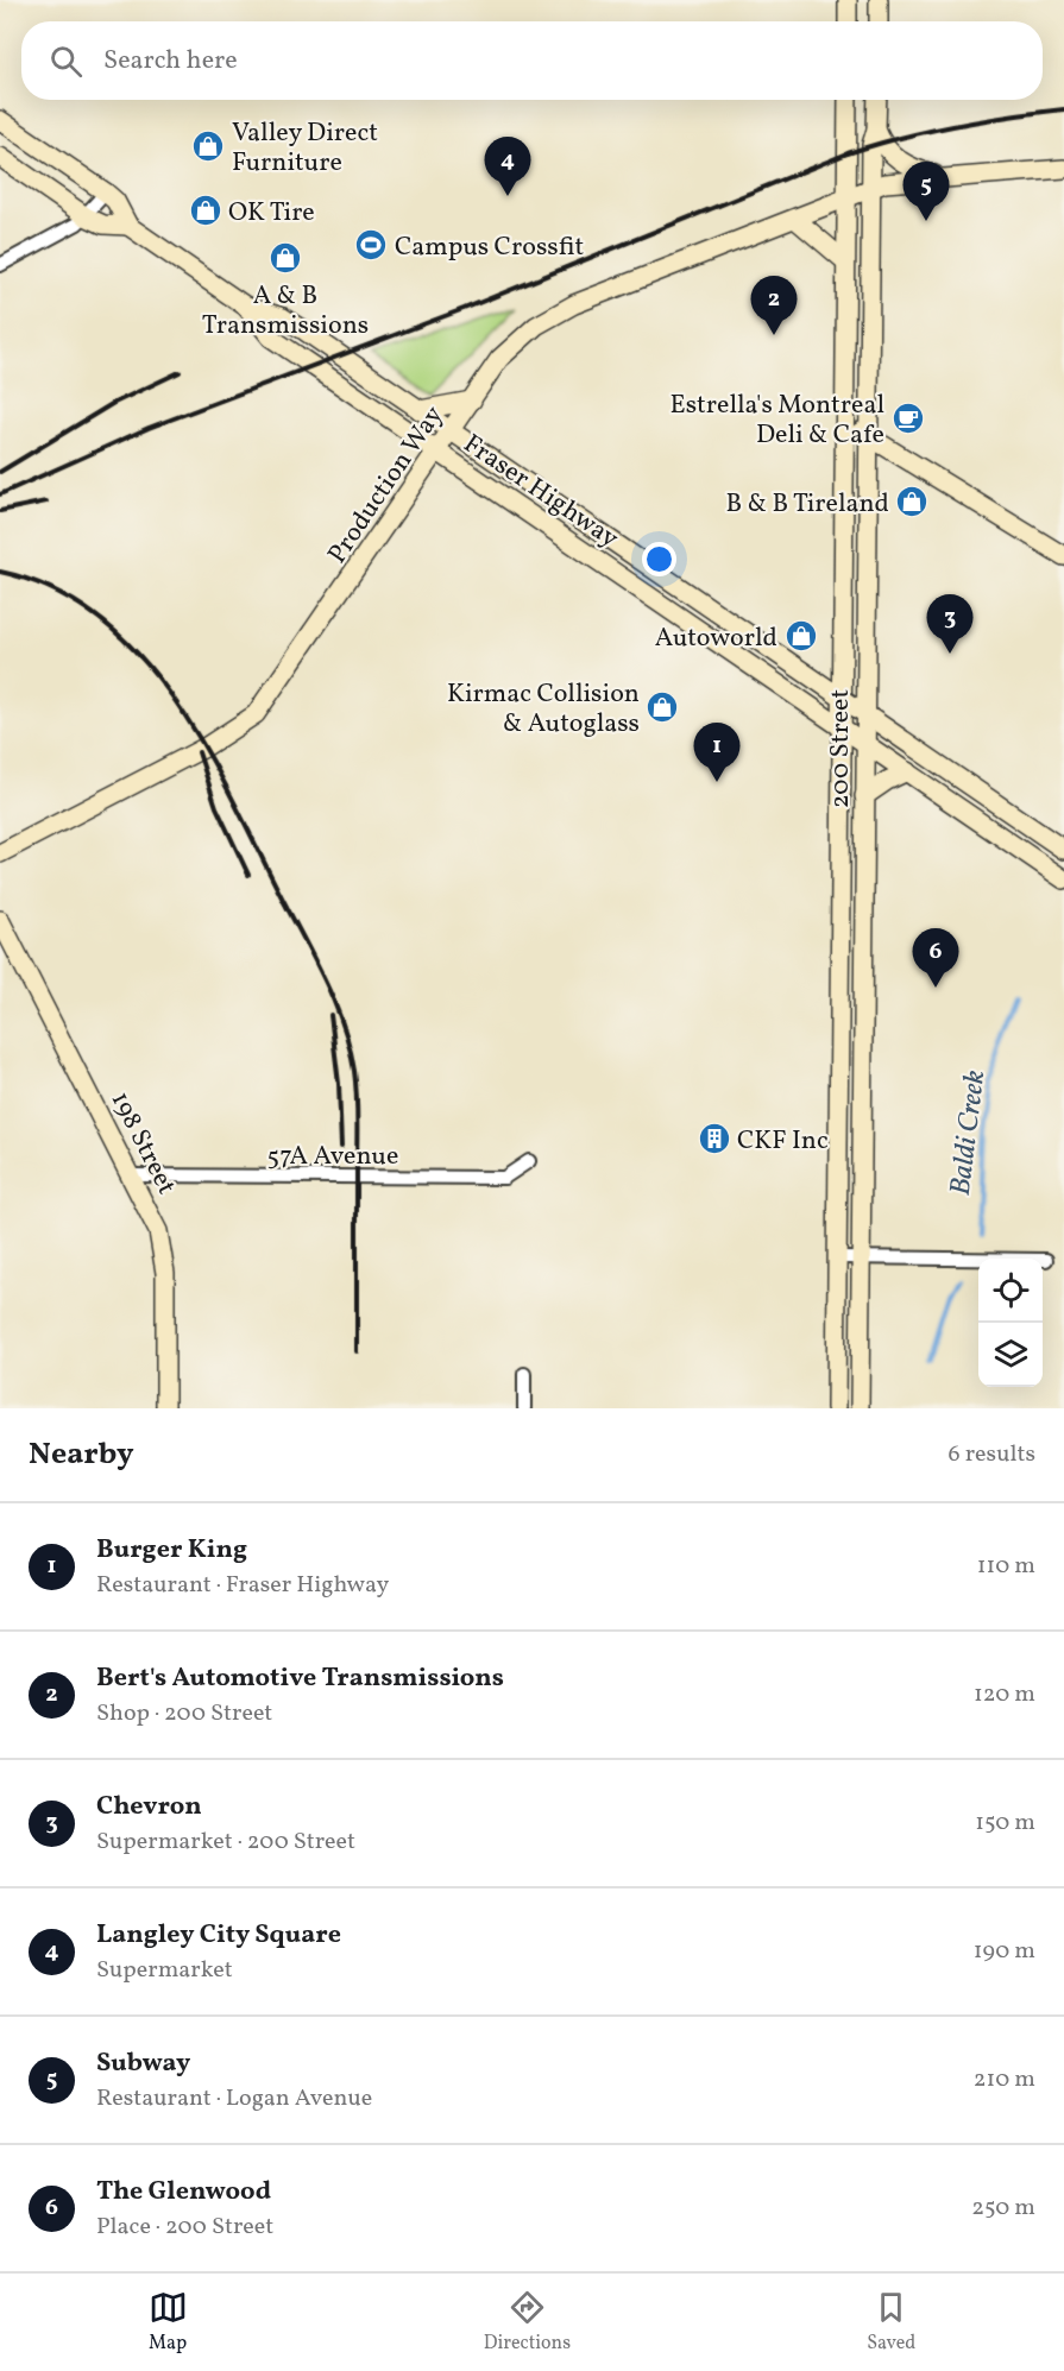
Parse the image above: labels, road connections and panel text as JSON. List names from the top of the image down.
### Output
{
  "streets": {
    "main road": [
      "Production Way",
      "Fraser Highway",
      "200 Street",
      "198 Street"
    ],
    "street": ["57A Avenue"]
  },
  "crossings": [
    ["Production Way", "Fraser Highway"],
    ["Production Way", "200 Street"],
    ["Fraser Highway", "200 Street"],
    ["198 Street", "57A Avenue"]
  ],
  "water": ["Baldi Creek"],
  "places": {
    "shop": [
      "Valley Direct Furniture",
      "OK Tire",
      "A & B Transmissions",
      "B & B Tireland",
      "Autoworld",
      "Kirmac Collision & Autoglass"
    ],
    "sports": ["Campus Crossfit"],
    "cafe": ["Estrella's Montreal Deli & Cafe"],
    "building": ["CKF Inc"]
  },
  "page": {
    "search": "Search here",
    "pins": [
      "4",
      "5",
      "2",
      "3",
      "1",
      "6"
    ],
    "heading": ["Nearby", "6 results"],
    "list": [
      {
        "mark": "1",
        "name": "Burger King",
        "note": "Restaurant · Fraser Highway",
        "value": "110 m"
      },
      {
        "mark": "2",
        "name": "Bert's Automotive Transmissions",
        "note": "Shop · 200 Street",
        "value": "120 m"
      },
      {
        "mark": "3",
        "name": "Chevron",
        "note": "Supermarket · 200 Street",
        "value": "150 m"
      },
      {
        "mark": "4",
        "name": "Langley City Square",
        "note": "Supermarket",
        "value": "190 m"
      },
      {
        "mark": "5",
        "name": "Subway",
        "note": "Restaurant · Logan Avenue",
        "value": "210 m"
      },
      {
        "mark": "6",
        "name": "The Glenwood",
        "note": "Place · 200 Street",
        "value": "250 m"
      }
    ],
    "nav": ["Map", "Directions", "Saved"]
  }
}
